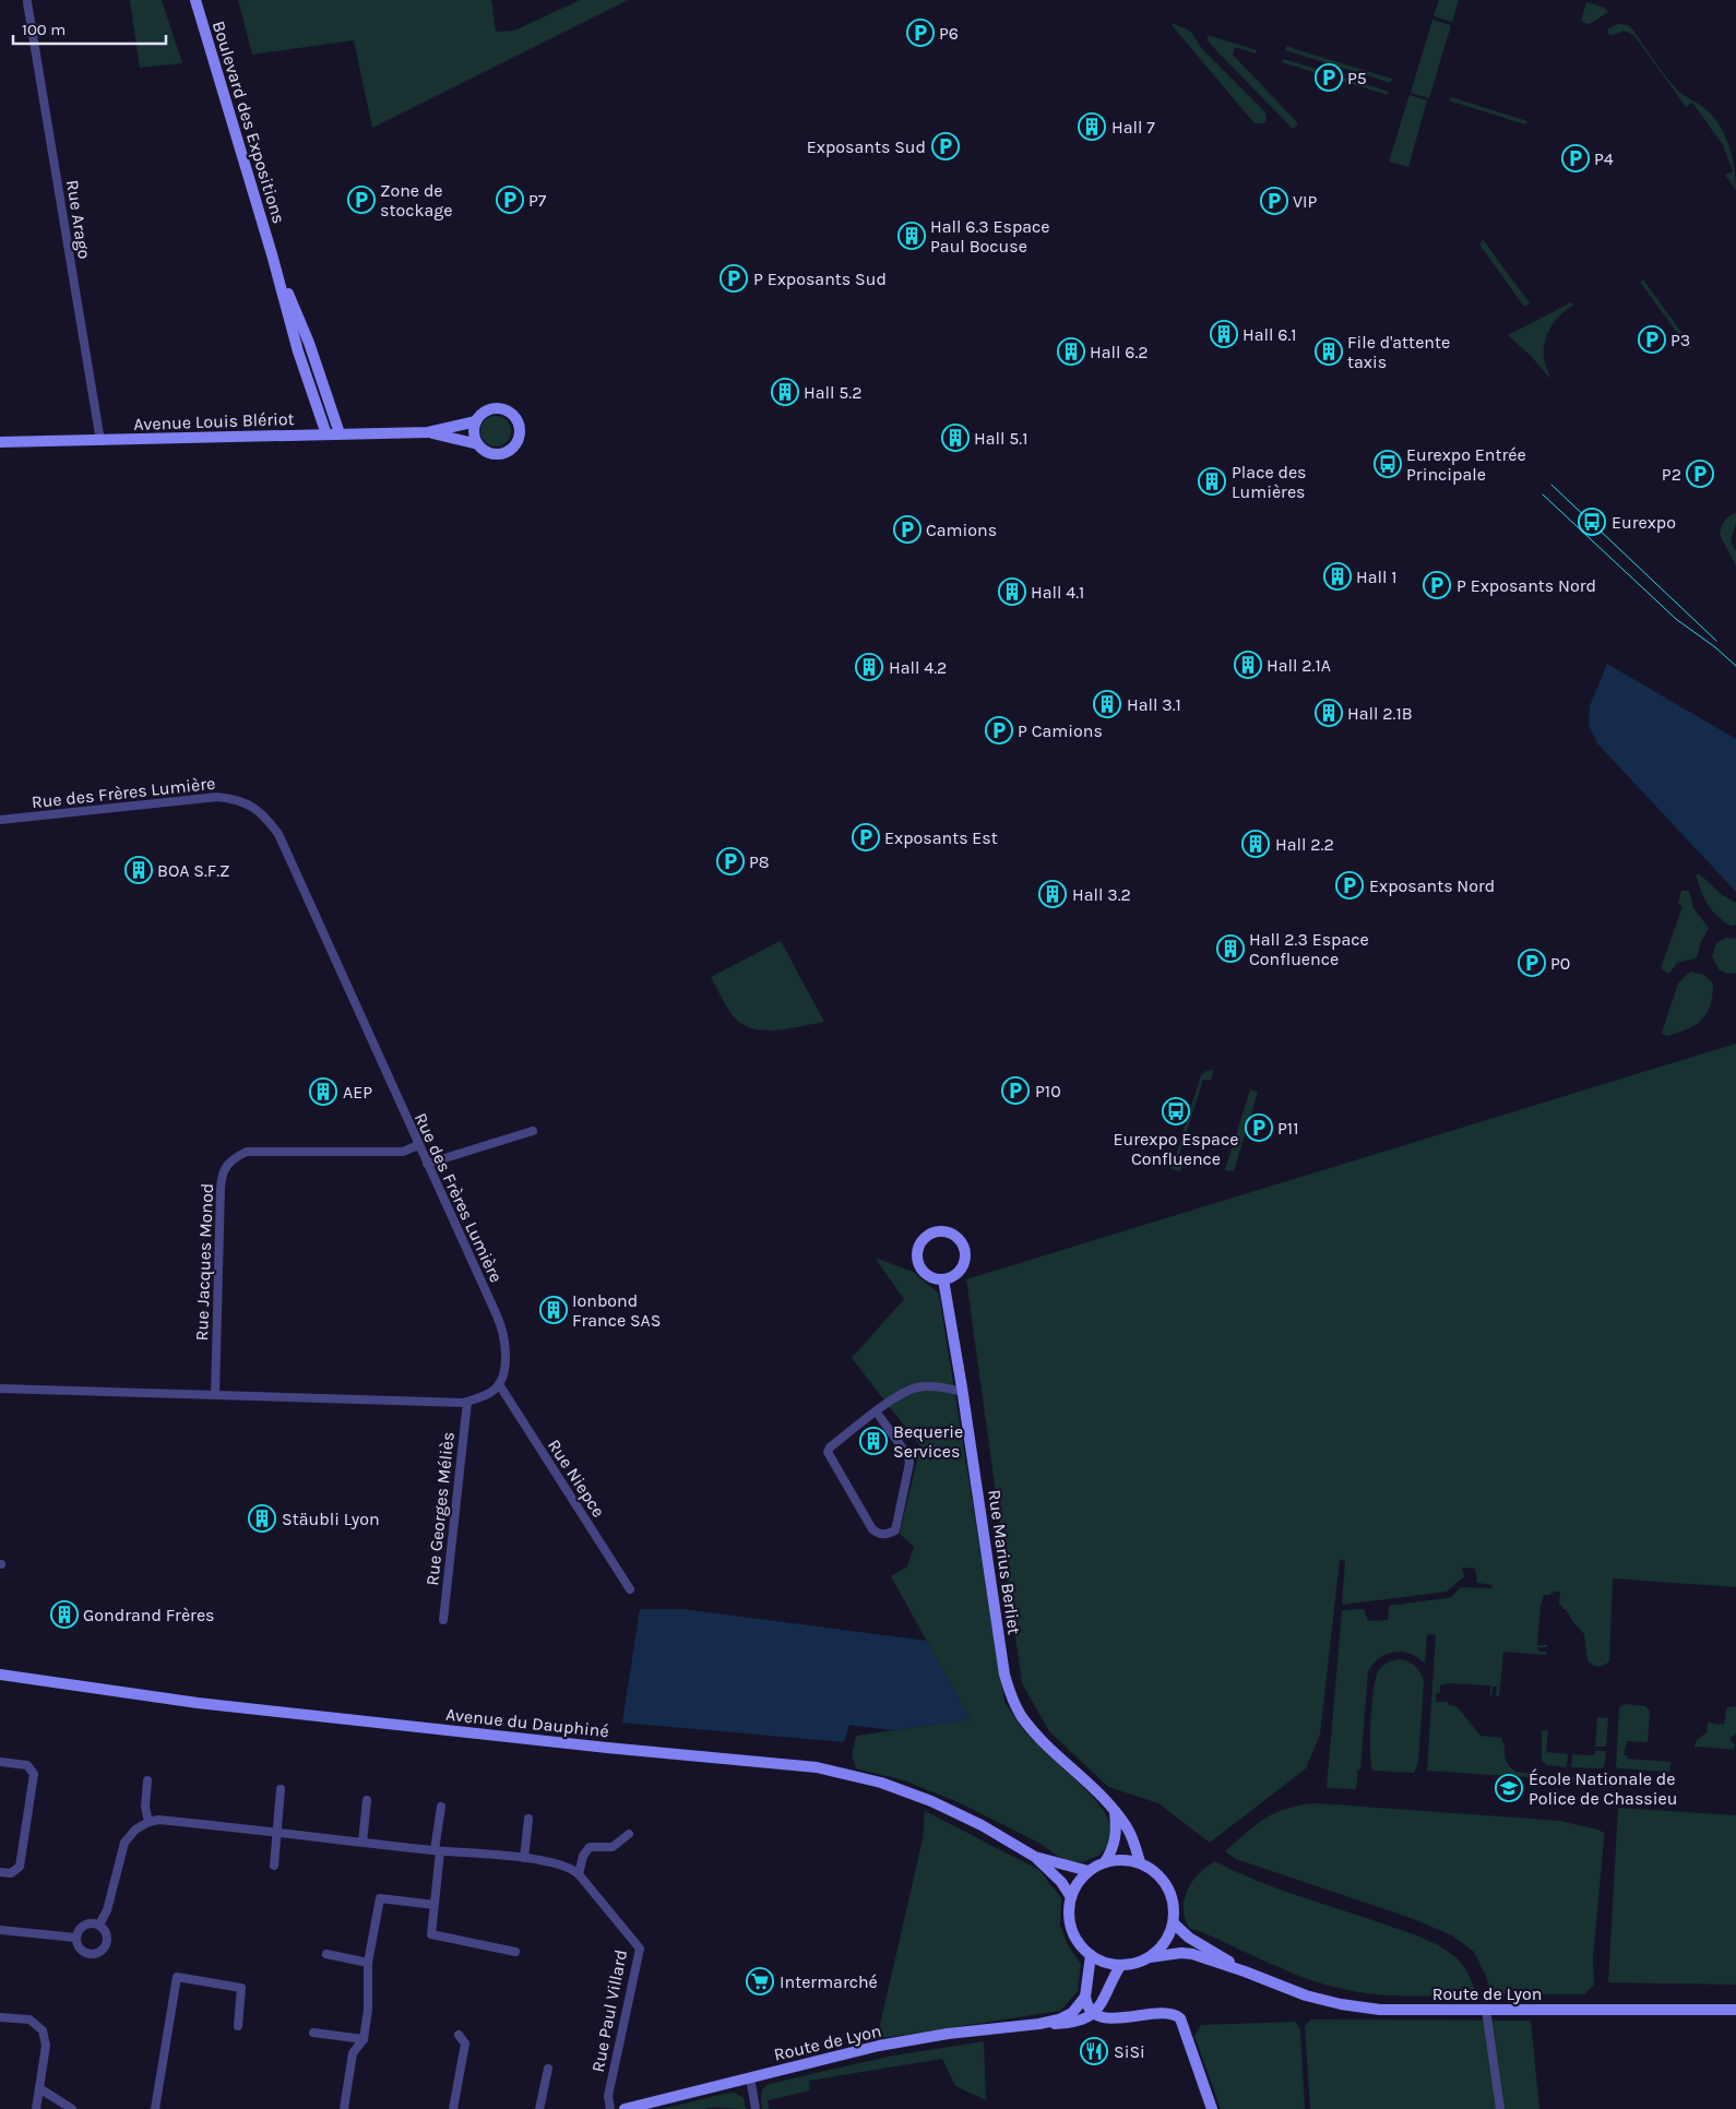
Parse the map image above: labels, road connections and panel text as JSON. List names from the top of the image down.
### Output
{
  "streets": {
    "street": [
      "Boulevard des Expositions",
      "Rue Arago",
      "Avenue Louis Blériot",
      "Rue des Frères Lumière",
      "Rue Jacques Monod",
      "Rue Niepce",
      "Rue Georges Méliès",
      "Rue Marius Berliet",
      "Avenue du Dauphiné",
      "Route de Lyon",
      "Rue Paul Villard"
    ]
  },
  "crossings": [
    ["Boulevard des Expositions", "Avenue Louis Blériot"],
    ["Rue Arago", "Avenue Louis Blériot"],
    ["Rue des Frères Lumière", "Rue Jacques Monod"],
    ["Rue des Frères Lumière", "Rue Niepce"],
    ["Rue Marius Berliet", "Avenue du Dauphiné"],
    ["Rue Marius Berliet", "Route de Lyon"],
    ["Avenue du Dauphiné", "Route de Lyon"]
  ],
  "places": {
    "parking": [
      "P6",
      "P5",
      "Exposants Sud",
      "P4",
      "Zone de stockage",
      "P7",
      "VIP",
      "P Exposants Sud",
      "P3",
      "P2",
      "Camions",
      "P Exposants Nord",
      "P Camions",
      "Exposants Est",
      "P8",
      "Exposants Nord",
      "P0",
      "P10",
      "P11"
    ],
    "building": [
      "Hall 7",
      "Hall 6.3 Espace Paul Bocuse",
      "Hall 6.1",
      "Hall 6.2",
      "File d'attente taxis",
      "Hall 5.2",
      "Hall 5.1",
      "Place des Lumières",
      "Hall 1",
      "Hall 4.1",
      "Hall 2.1A",
      "Hall 4.2",
      "Hall 3.1",
      "Hall 2.1B",
      "Hall 2.2",
      "BOA S.F.Z",
      "Hall 3.2",
      "Hall 2.3 Espace Confluence",
      "AEP",
      "Ionbond France SAS",
      "Bequerie Services",
      "Stäubli Lyon",
      "Gondrand Frères"
    ],
    "bus stop": ["Eurexpo Entrée Principale", "Eurexpo", "Eurexpo Espace Confluence"],
    "school or university": ["École Nationale de Police de Chassieu"],
    "supermarket": ["Intermarché"],
    "restaurant": ["SiSi"]
  },
  "scale_bar": "100 m"
}
